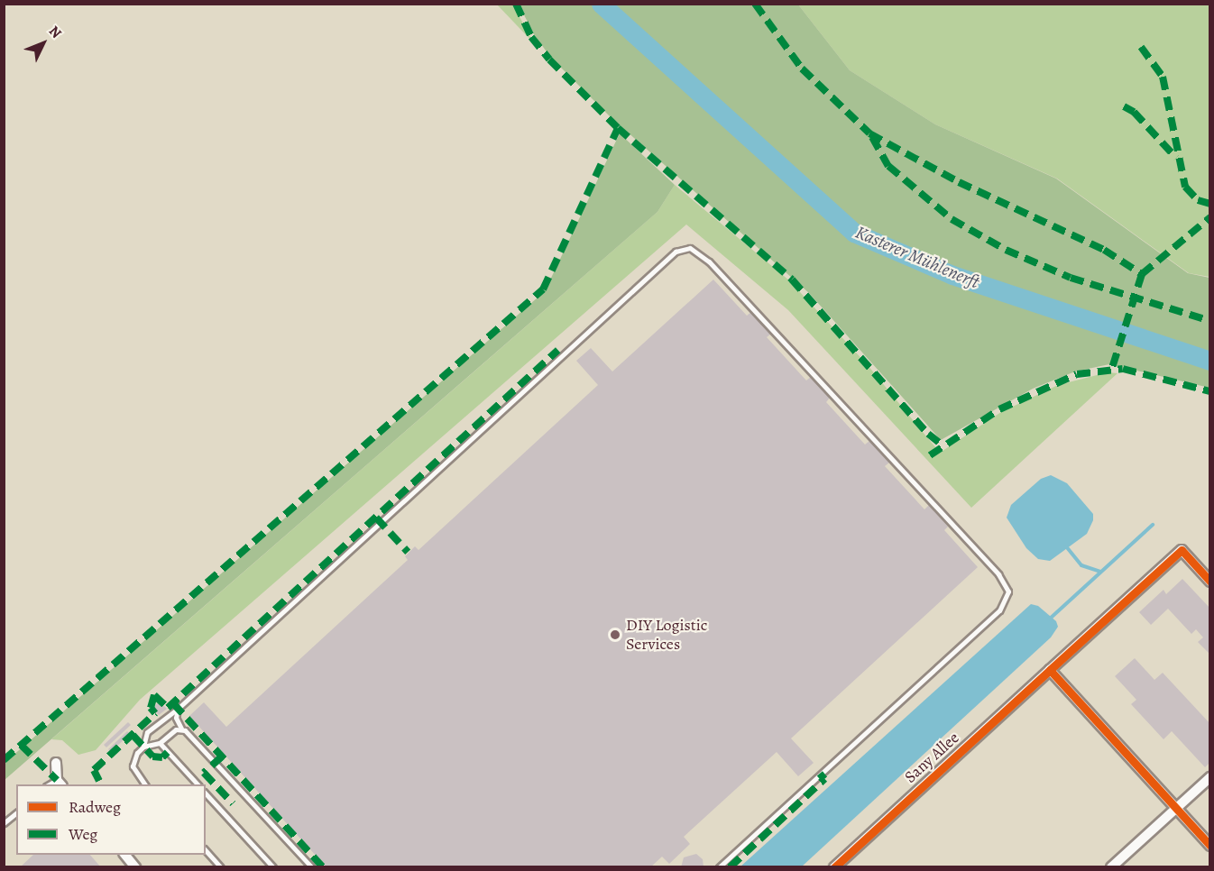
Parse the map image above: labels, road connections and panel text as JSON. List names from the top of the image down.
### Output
{
  "streets": {
    "street": ["Sany Allee"]
  },
  "water": ["Kasterer Mühlenerft"],
  "places": ["DIY Logistic Services"],
  "legend": ["Radweg", "Weg"],
  "north": "top right"
}
